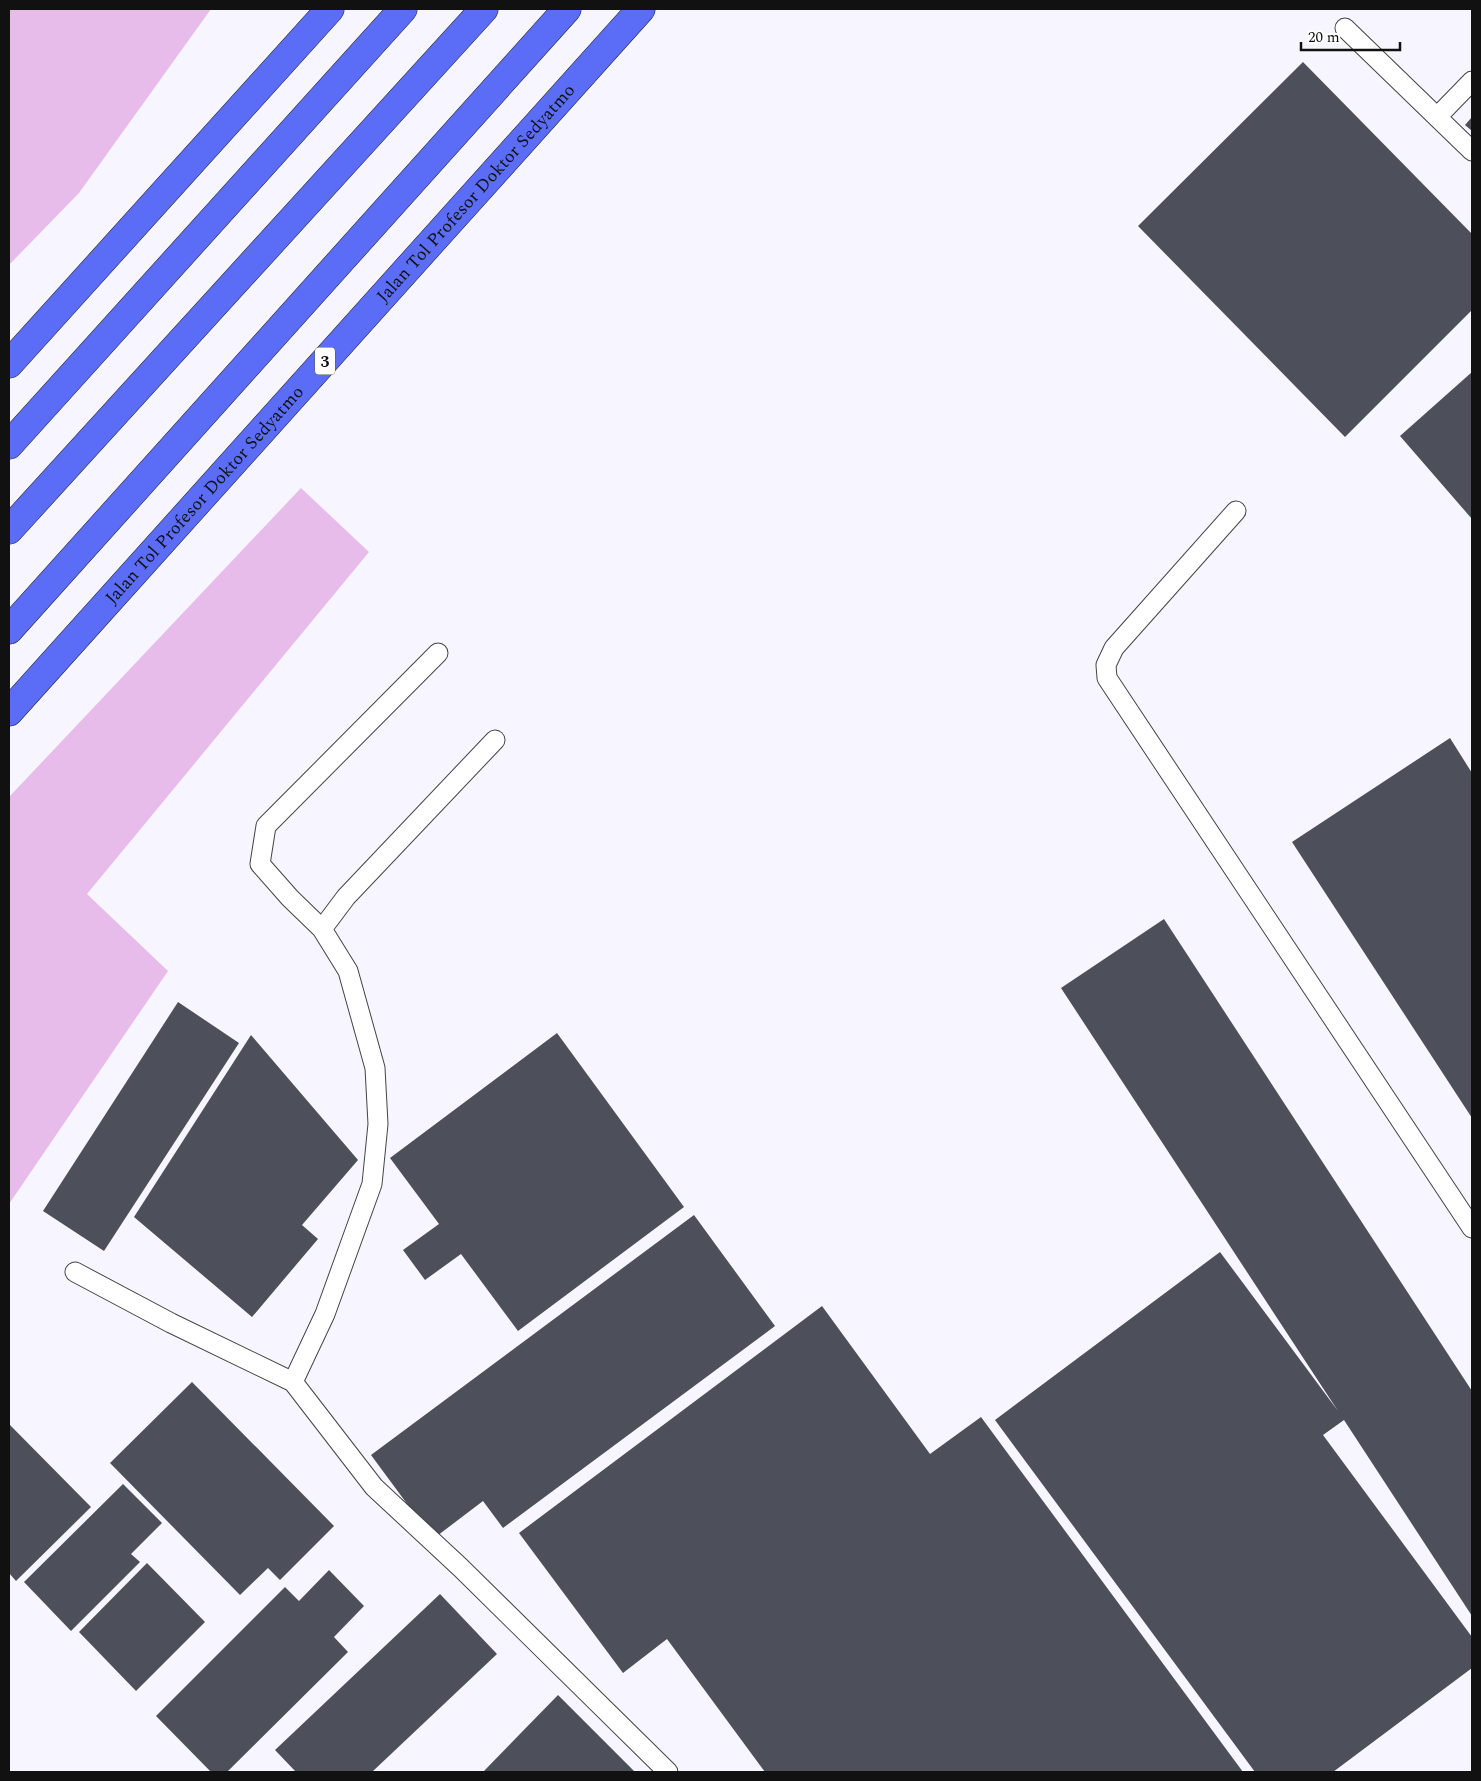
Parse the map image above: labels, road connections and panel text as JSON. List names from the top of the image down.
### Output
{
  "streets": {
    "highway": ["Jalan Tol Profesor Doktor Sedyatmo", "3"]
  },
  "scale_bar": "20 m"
}
